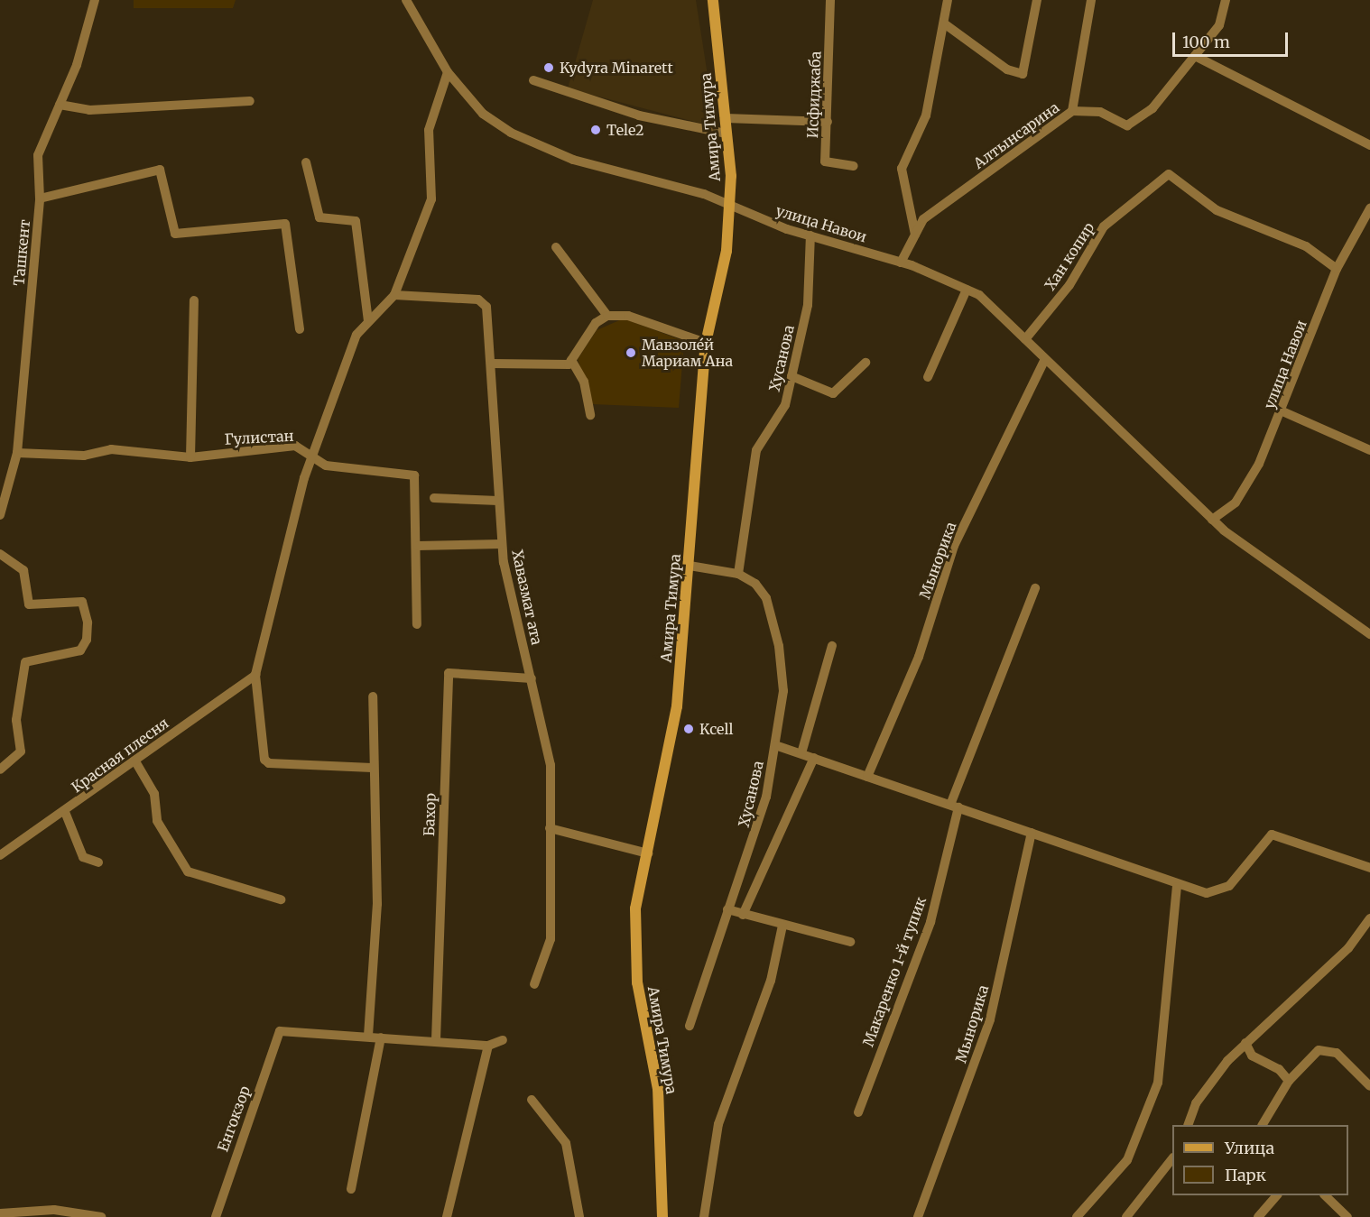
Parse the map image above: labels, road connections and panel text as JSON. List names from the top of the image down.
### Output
{
  "streets": {
    "street": [
      "Исфиджаба",
      "Амира Тимура",
      "Алтынсарина",
      "улица Навои",
      "Ташкент",
      "Хан копир",
      "Хусанова",
      "Гулистан",
      "Мынорика",
      "Хавазмат ата",
      "Красная плесня",
      "Бахор",
      "Макаренко 1-й тупик",
      "Енгокзор"
    ]
  },
  "crossings": [
    ["Амира Тимура", "улица Навои"],
    ["Амира Тимура", "Хусанова"],
    ["Алтынсарина", "улица Навои"],
    ["улица Навои", "Хан копир"],
    ["улица Навои", "Хусанова"],
    ["улица Навои", "Мынорика"],
    ["Ташкент", "Гулистан"],
    ["Хавазмат ата", "Бахор"]
  ],
  "places": [
    "Kydyra Minarett",
    "Tele2",
    "Мавзоле́й Мариам Ана",
    "Kcell"
  ],
  "legend": ["Улица", "Парк"],
  "scale_bar": "100 m"
}
